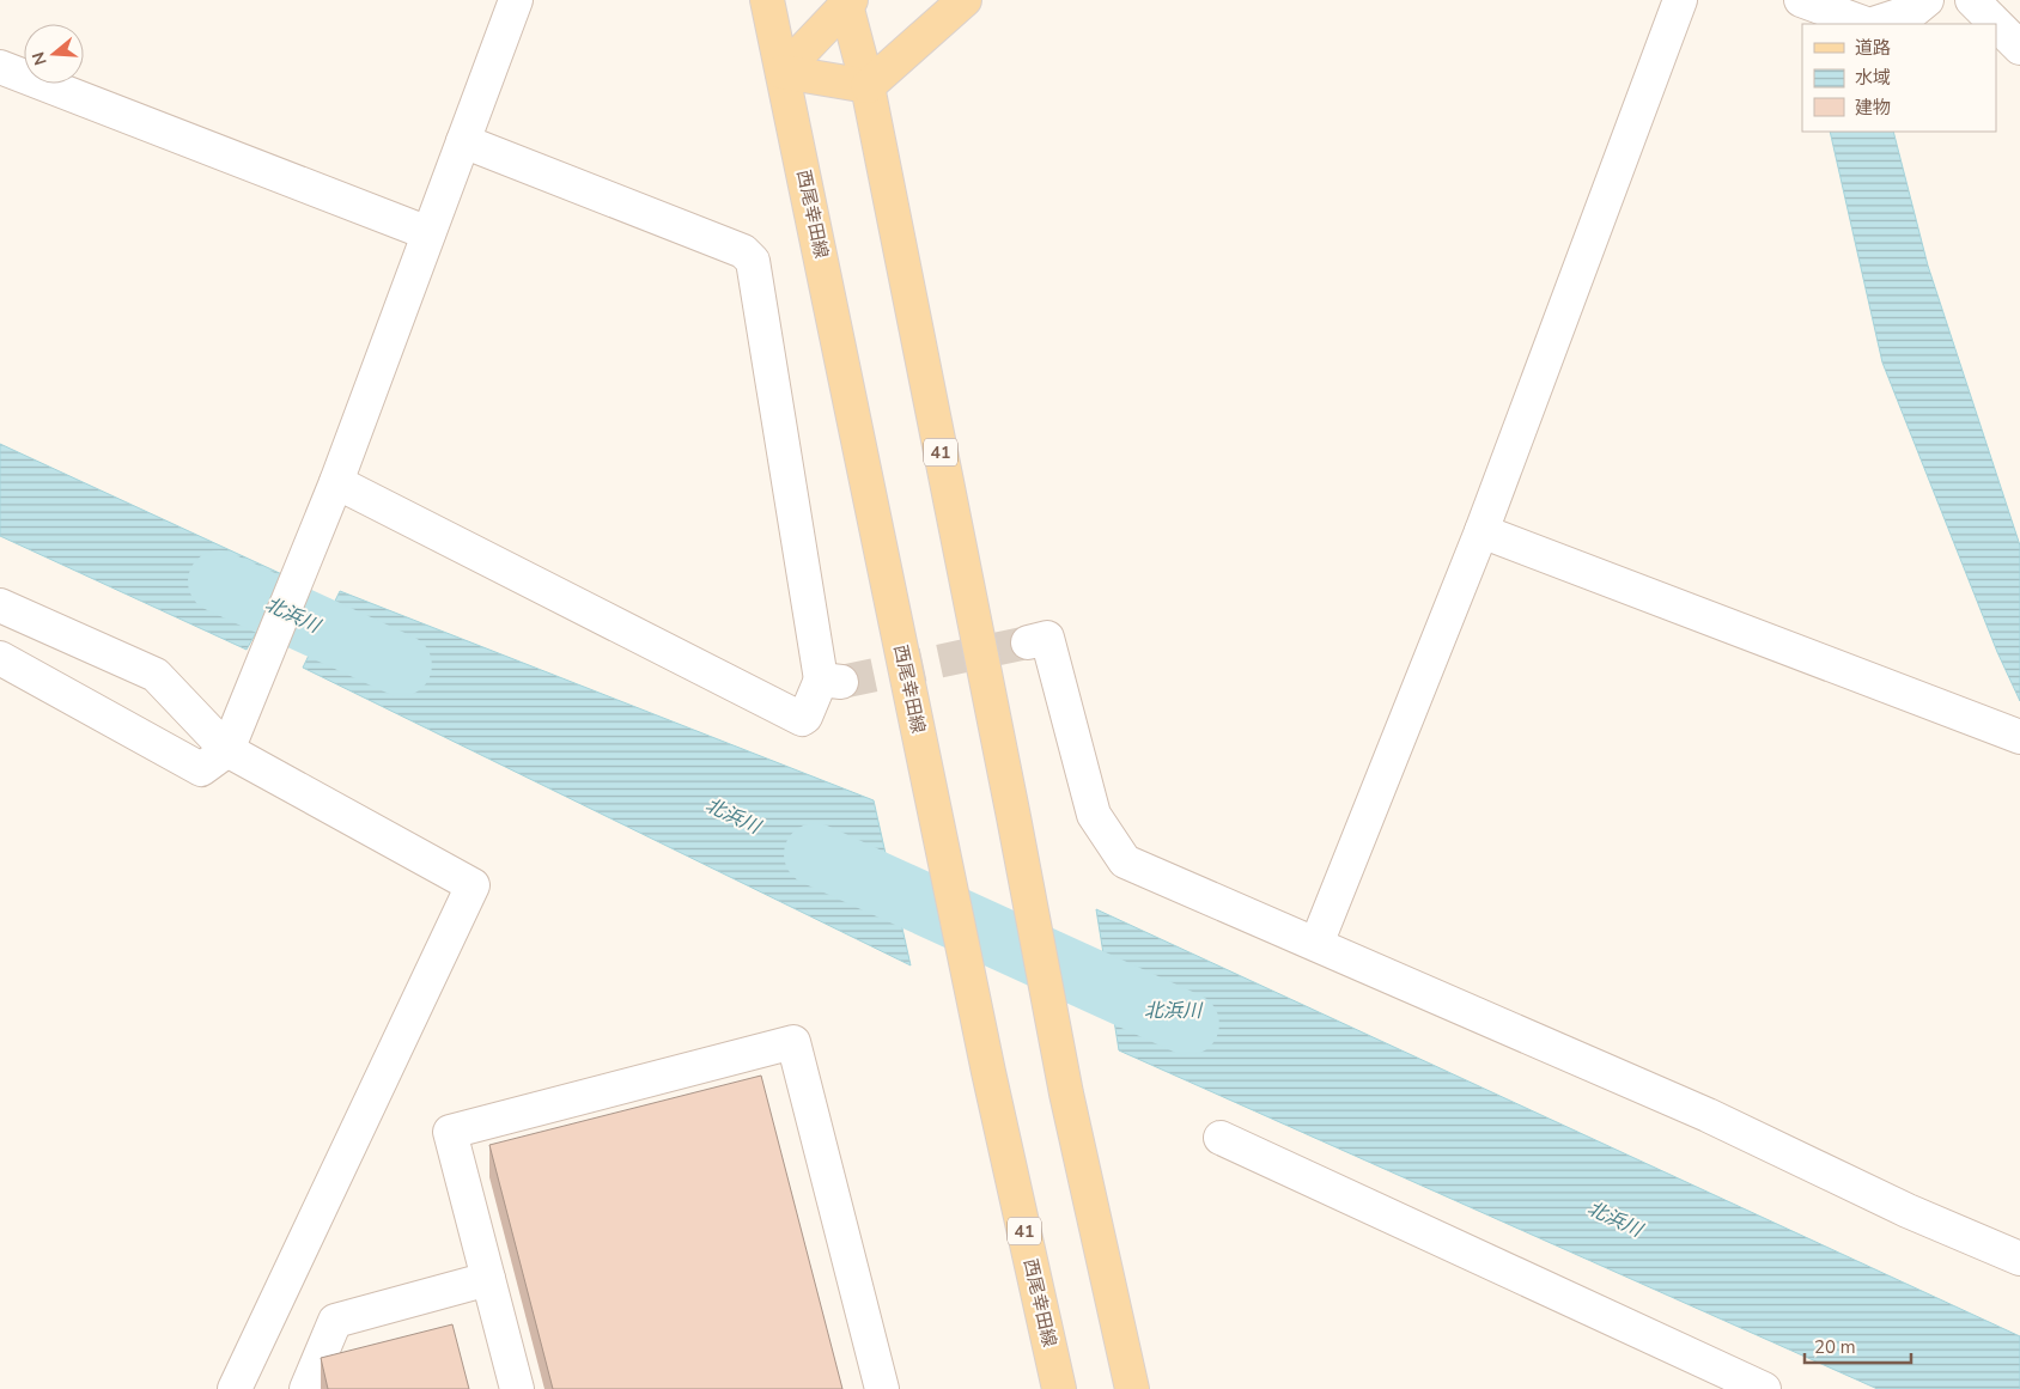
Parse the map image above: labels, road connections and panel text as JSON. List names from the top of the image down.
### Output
{
  "streets": {
    "main road": ["西尾幸田線", "41"]
  },
  "water": ["北浜川"],
  "legend": ["道路", "水域", "建物"],
  "scale_bar": "20 m",
  "north": "left"
}
